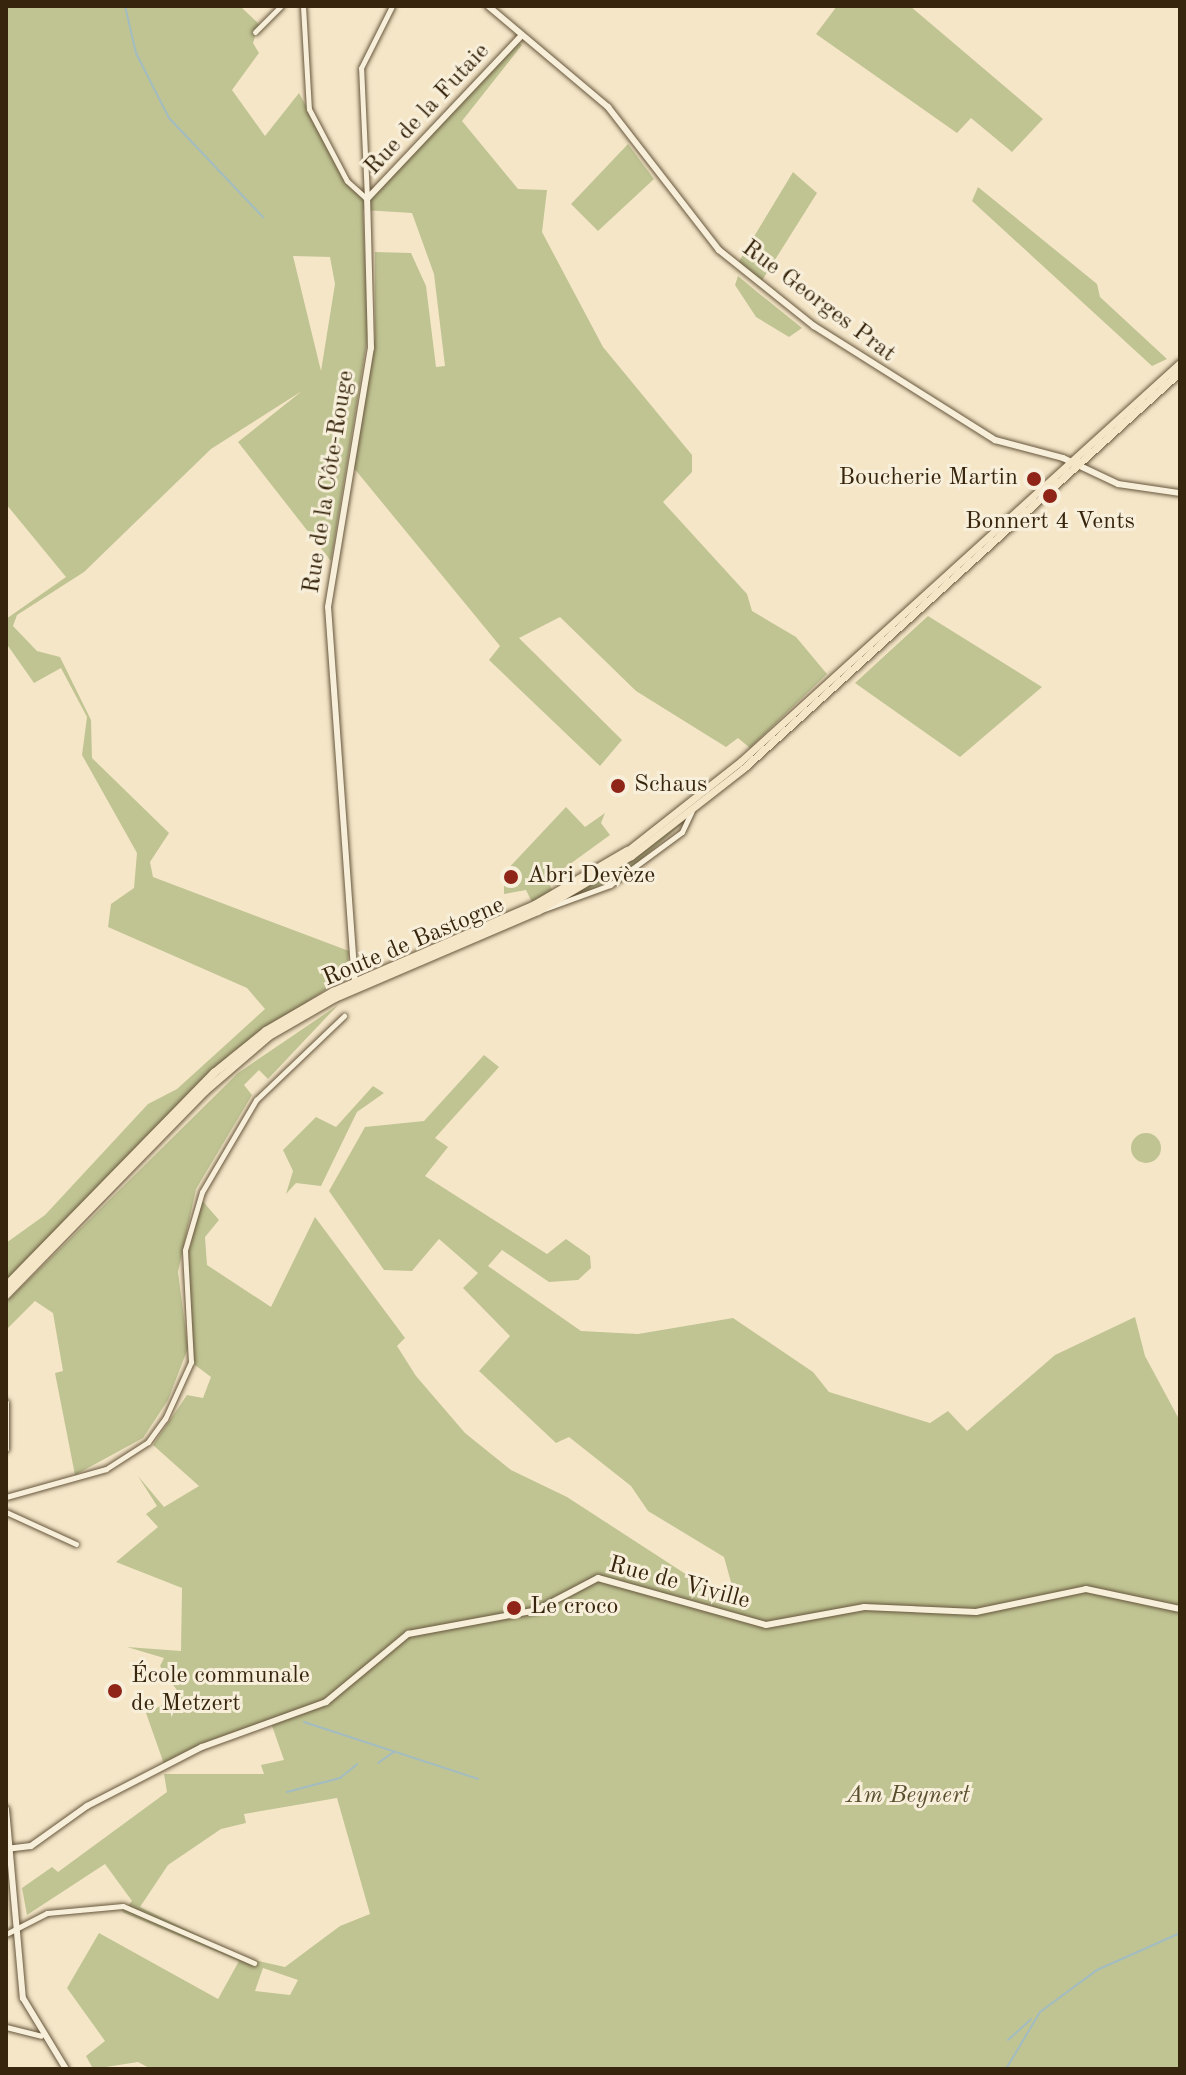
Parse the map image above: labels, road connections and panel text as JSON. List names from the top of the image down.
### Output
{
  "streets": {
    "highway": ["Route de Bastogne"],
    "street": [
      "Rue de la Futaie",
      "Rue Georges Prat",
      "Rue de la Côte-Rouge",
      "Rue de Viville"
    ]
  },
  "crossings": [
    ["Rue de la Futaie", "Rue Georges Prat"],
    ["Rue de la Futaie", "Rue de la Côte-Rouge"],
    ["Rue Georges Prat", "Route de Bastogne"],
    ["Rue de la Côte-Rouge", "Route de Bastogne"]
  ],
  "parks": ["Am Beynert"],
  "places": [
    "Boucherie Martin",
    "Bonnert 4 Vents",
    "Schaus",
    "Abri Devèze",
    "Le croco",
    "École communale de Metzert"
  ]
}
